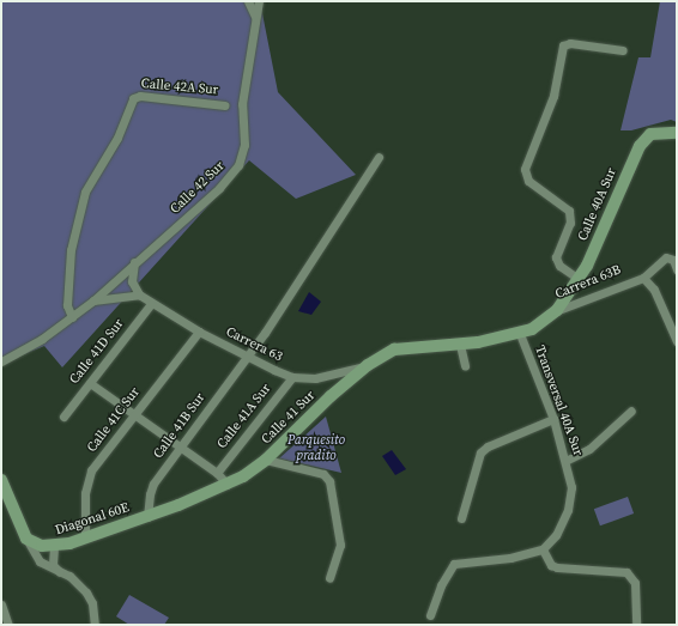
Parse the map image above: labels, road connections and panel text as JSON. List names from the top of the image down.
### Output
{
  "streets": {
    "main road": [
      "Calle 40A Sur",
      "Carrera 63B",
      "Calle 41 Sur",
      "Diagonal 60E"
    ],
    "street": [
      "Calle 42A Sur",
      "Calle 42 Sur",
      "Carrera 63",
      "Calle 41D Sur",
      "Transversal 40A Sur",
      "Calle 41A Sur",
      "Calle 41C Sur",
      "Calle 41B Sur"
    ]
  },
  "crossings": [
    ["Calle 40A Sur", "Carrera 63B"],
    ["Carrera 63B", "Carrera 63"],
    ["Carrera 63B", "Transversal 40A Sur"],
    ["Carrera 63B", "Calle 41 Sur"],
    ["Carrera 63", "Calle 41D Sur"],
    ["Carrera 63", "Calle 41A Sur"],
    ["Carrera 63", "Calle 41 Sur"],
    ["Carrera 63", "Calle 41C Sur"],
    ["Carrera 63", "Calle 41B Sur"],
    ["Calle 41 Sur", "Diagonal 60E"],
    ["Calle 41C Sur", "Diagonal 60E"],
    ["Calle 41B Sur", "Diagonal 60E"]
  ],
  "parks": ["Parquesito pradito"]
}
